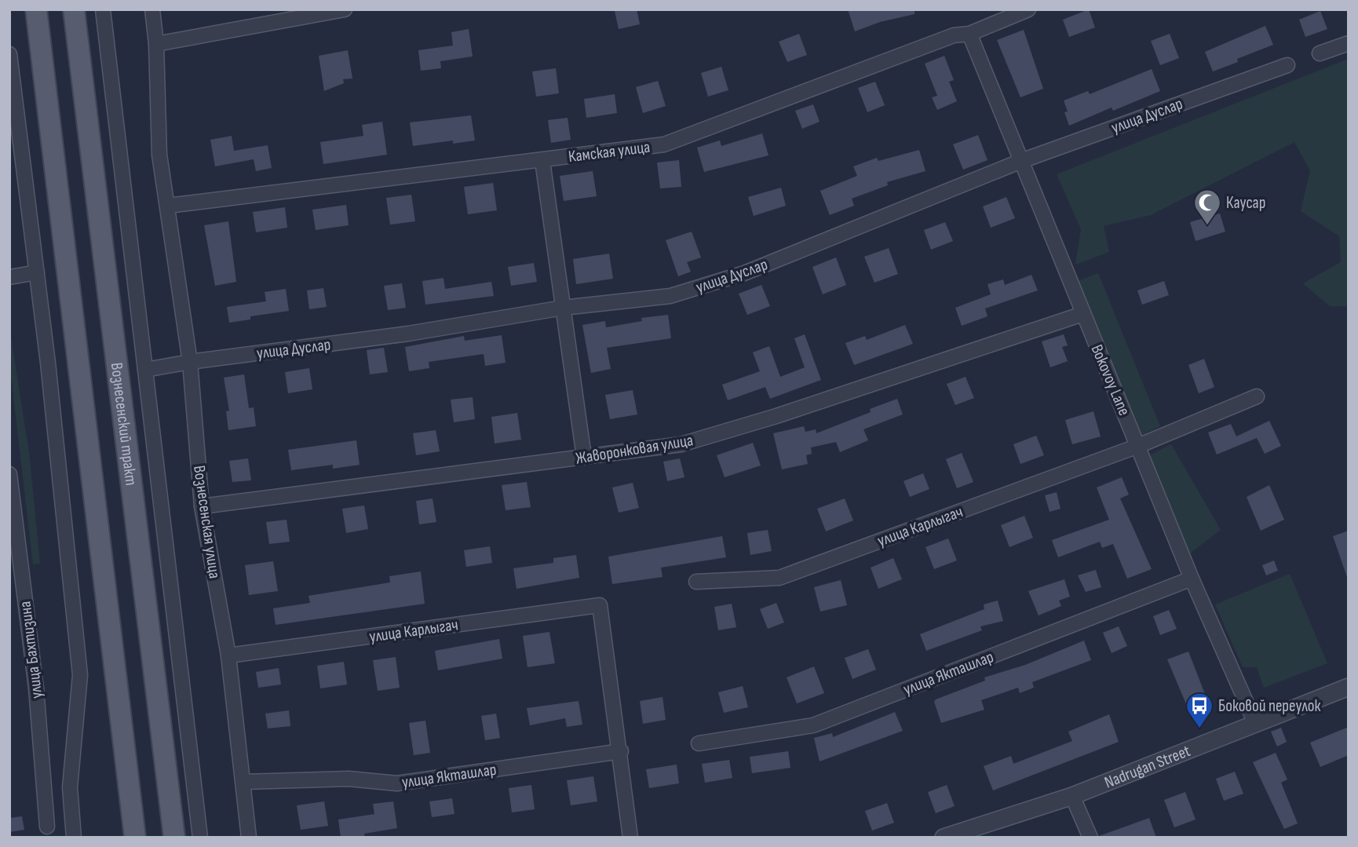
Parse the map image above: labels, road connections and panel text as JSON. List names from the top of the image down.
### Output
{
  "streets": {
    "main road": ["Вознесенский тракт"],
    "street": [
      "улица Дуслар",
      "Камская улица",
      "Bokovoy Lane",
      "Жаворонковая улица",
      "Вознесенская улица",
      "улица Карлыгач",
      "улица Бахтизина",
      "улица Якташлар",
      "Nadrugan Street"
    ]
  },
  "crossings": [
    ["улица Дуслар", "Bokovoy Lane"],
    ["улица Дуслар", "Вознесенская улица"],
    ["Камская улица", "Bokovoy Lane"],
    ["Камская улица", "Вознесенская улица"],
    ["Bokovoy Lane", "Жаворонковая улица"],
    ["Bokovoy Lane", "улица Карлыгач"],
    ["Bokovoy Lane", "улица Якташлар"],
    ["Bokovoy Lane", "Nadrugan Street"],
    ["Жаворонковая улица", "Вознесенская улица"],
    ["Вознесенская улица", "улица Карлыгач"],
    ["Вознесенская улица", "улица Якташлар"],
    ["улица Карлыгач", "улица Якташлар"]
  ],
  "places": {
    "mosque": ["Каусар"],
    "bus stop": ["Боковой переулок"]
  }
}
